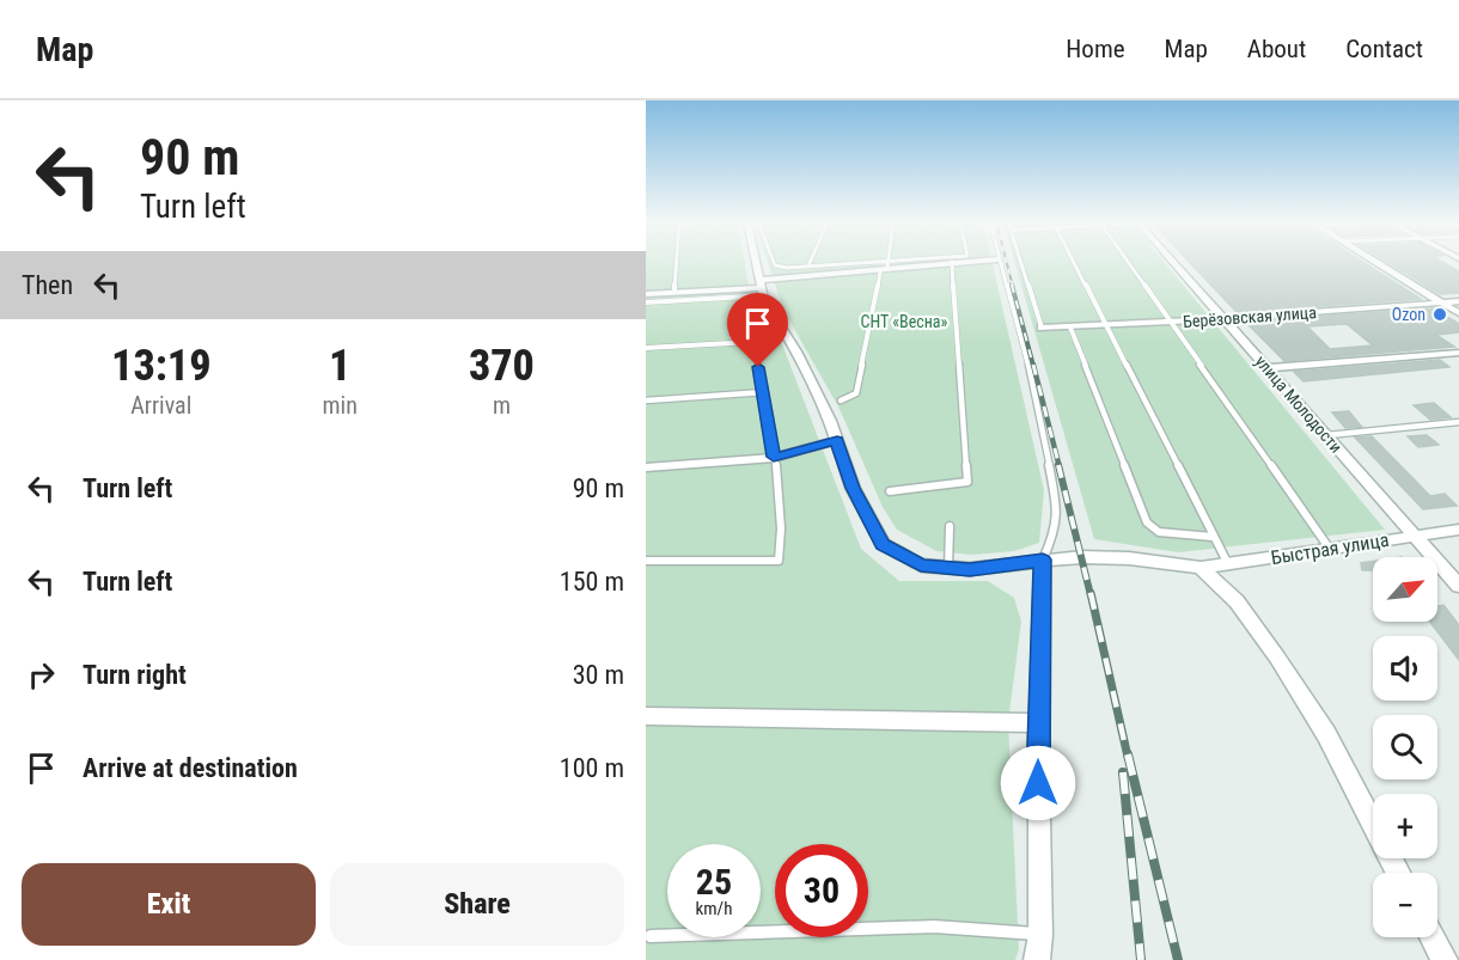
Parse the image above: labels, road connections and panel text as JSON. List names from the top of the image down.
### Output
{
  "streets": {
    "street": ["Берёзовская улица", "улица Молодости", "Быстрая улица"]
  },
  "crossings": [
    ["Берёзовская улица", "улица Молодости"],
    ["улица Молодости", "Быстрая улица"]
  ],
  "parks": ["СНТ «Весна»"],
  "places": ["Ozon"],
  "north": "top right",
  "page": {
    "header": "Map",
    "nav": [
      "Home",
      "Map",
      "About",
      "Contact"
    ],
    "turn": ["90 m", "Turn left"],
    "then": "Then",
    "eta": [
      "13:19",
      "Arrival",
      "1",
      "min",
      "370",
      "m"
    ],
    "list": [
      {
        "name": "Turn left",
        "value": "90 m"
      },
      {
        "name": "Turn left",
        "value": "150 m"
      },
      {
        "name": "Turn right",
        "value": "30 m"
      },
      {
        "name": "Arrive at destination",
        "value": "100 m"
      }
    ],
    "map_buttons": ["+", "−"],
    "speed": "25 km/h",
    "limit": "30",
    "buttons": ["Exit", "Share"]
  }
}
